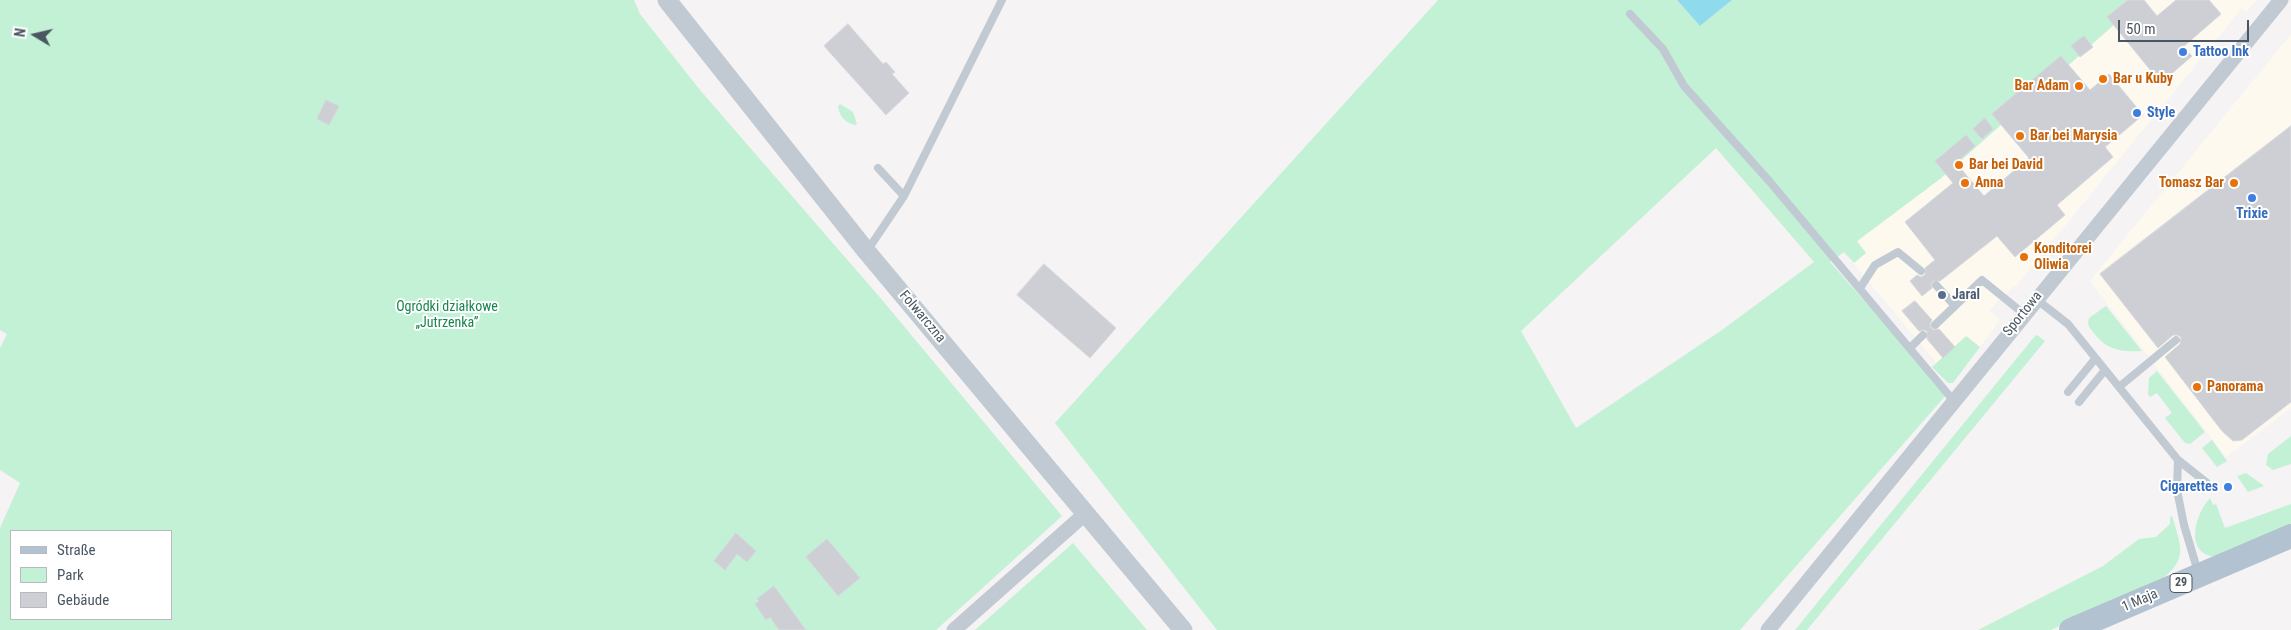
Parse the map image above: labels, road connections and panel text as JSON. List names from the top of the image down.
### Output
{
  "streets": {
    "main road": ["29", "1 Maja"],
    "street": ["Sportowa", "Folwarczna"]
  },
  "parks": ["Ogródki działkowe „Jutrzenka”"],
  "places": [
    "Tattoo Ink",
    "Bar u Kuby",
    "Bar Adam",
    "Style",
    "Bar bei Marysia",
    "Bar bei David",
    "Anna",
    "Tomasz Bar",
    "Trixie",
    "Konditorei Oliwia",
    "Jaral",
    "Panorama",
    "Cigarettes"
  ],
  "legend": ["Straße", "Park", "Gebäude"],
  "scale_bar": "50 m",
  "north": "left"
}
